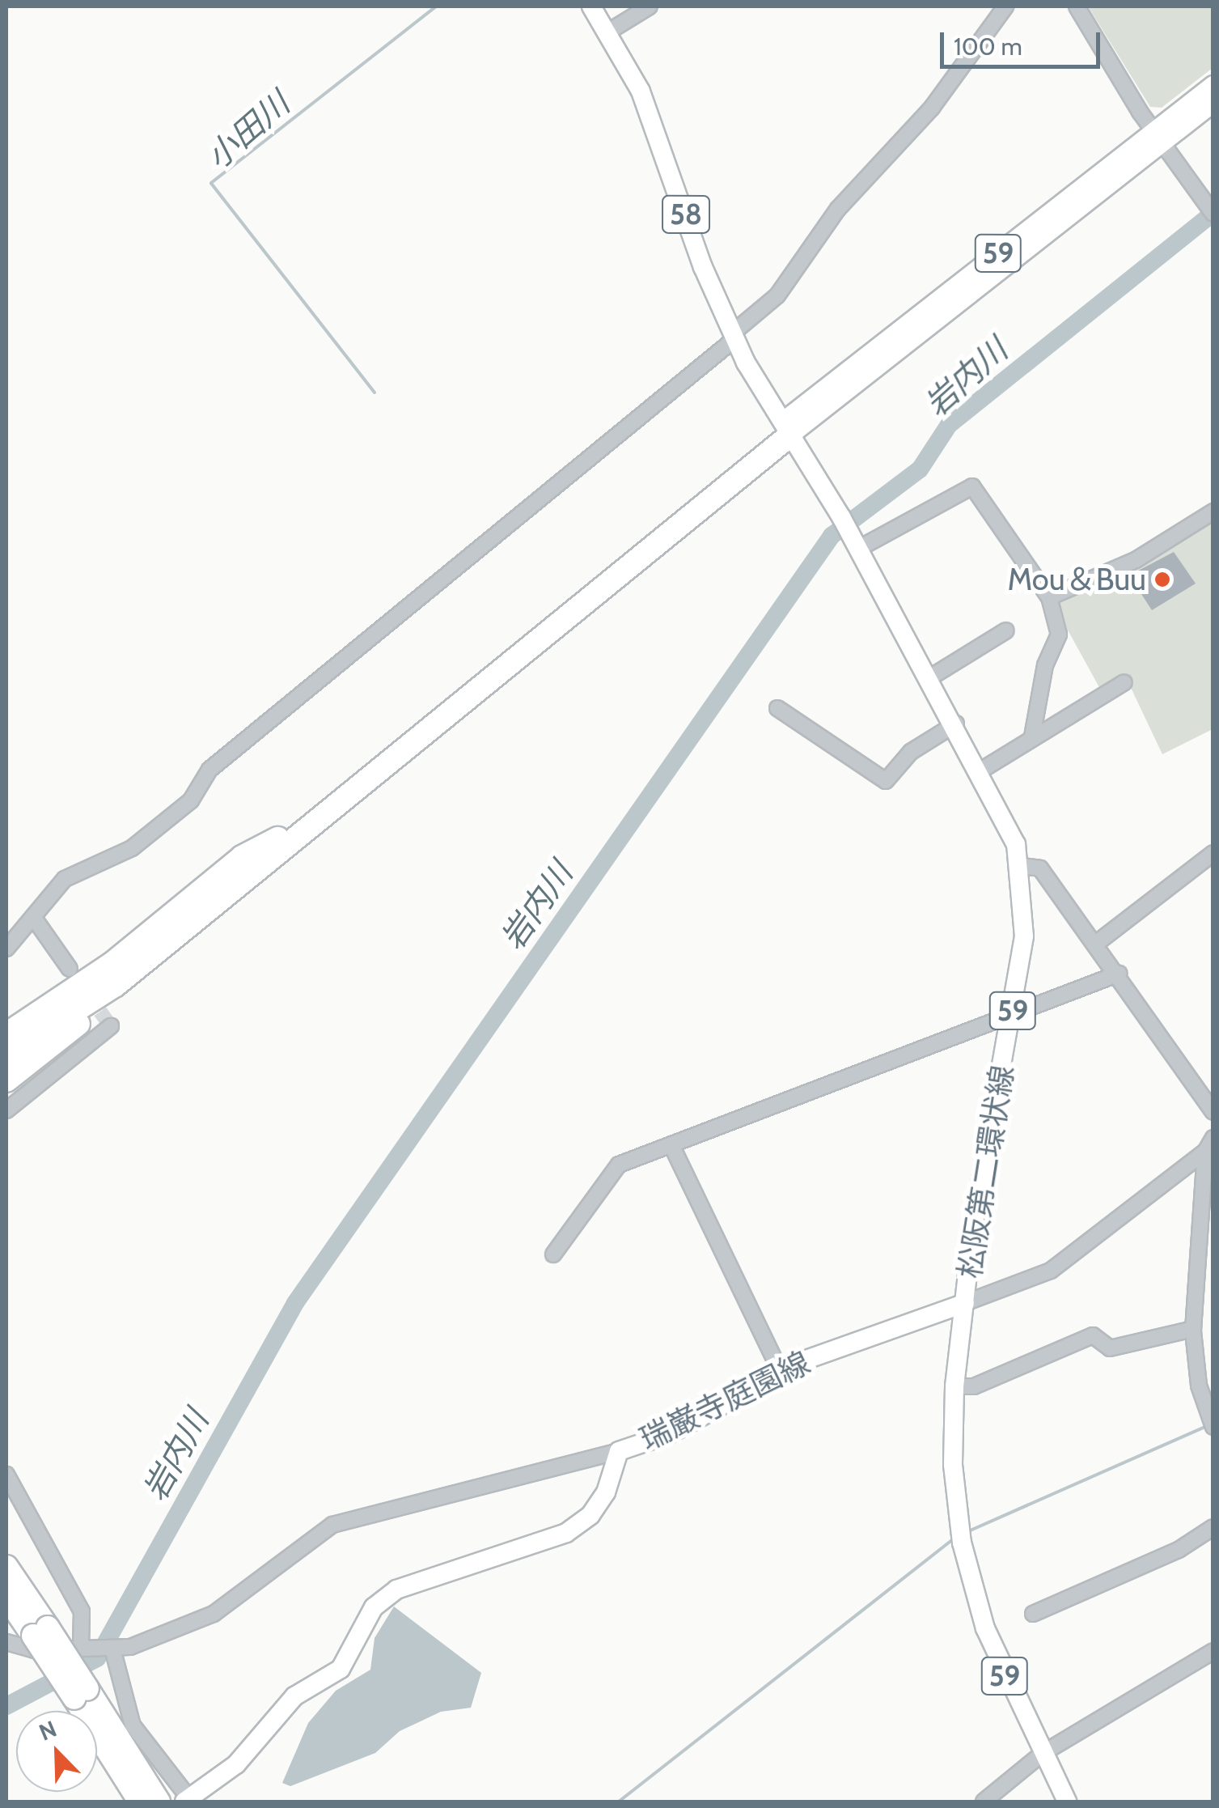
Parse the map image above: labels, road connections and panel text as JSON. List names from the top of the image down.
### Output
{
  "streets": {
    "main road": [
      "58",
      "59",
      "松阪第二環状線",
      "瑞巌寺庭園線"
    ]
  },
  "crossings": [
    ["58", "59"],
    ["58", "松阪第二環状線"],
    ["59", "松阪第二環状線"],
    ["松阪第二環状線", "瑞巌寺庭園線"]
  ],
  "water": ["小田川", "岩内川"],
  "places": ["Mou＆Buu"],
  "scale_bar": "100 m",
  "north": "top left"
}
